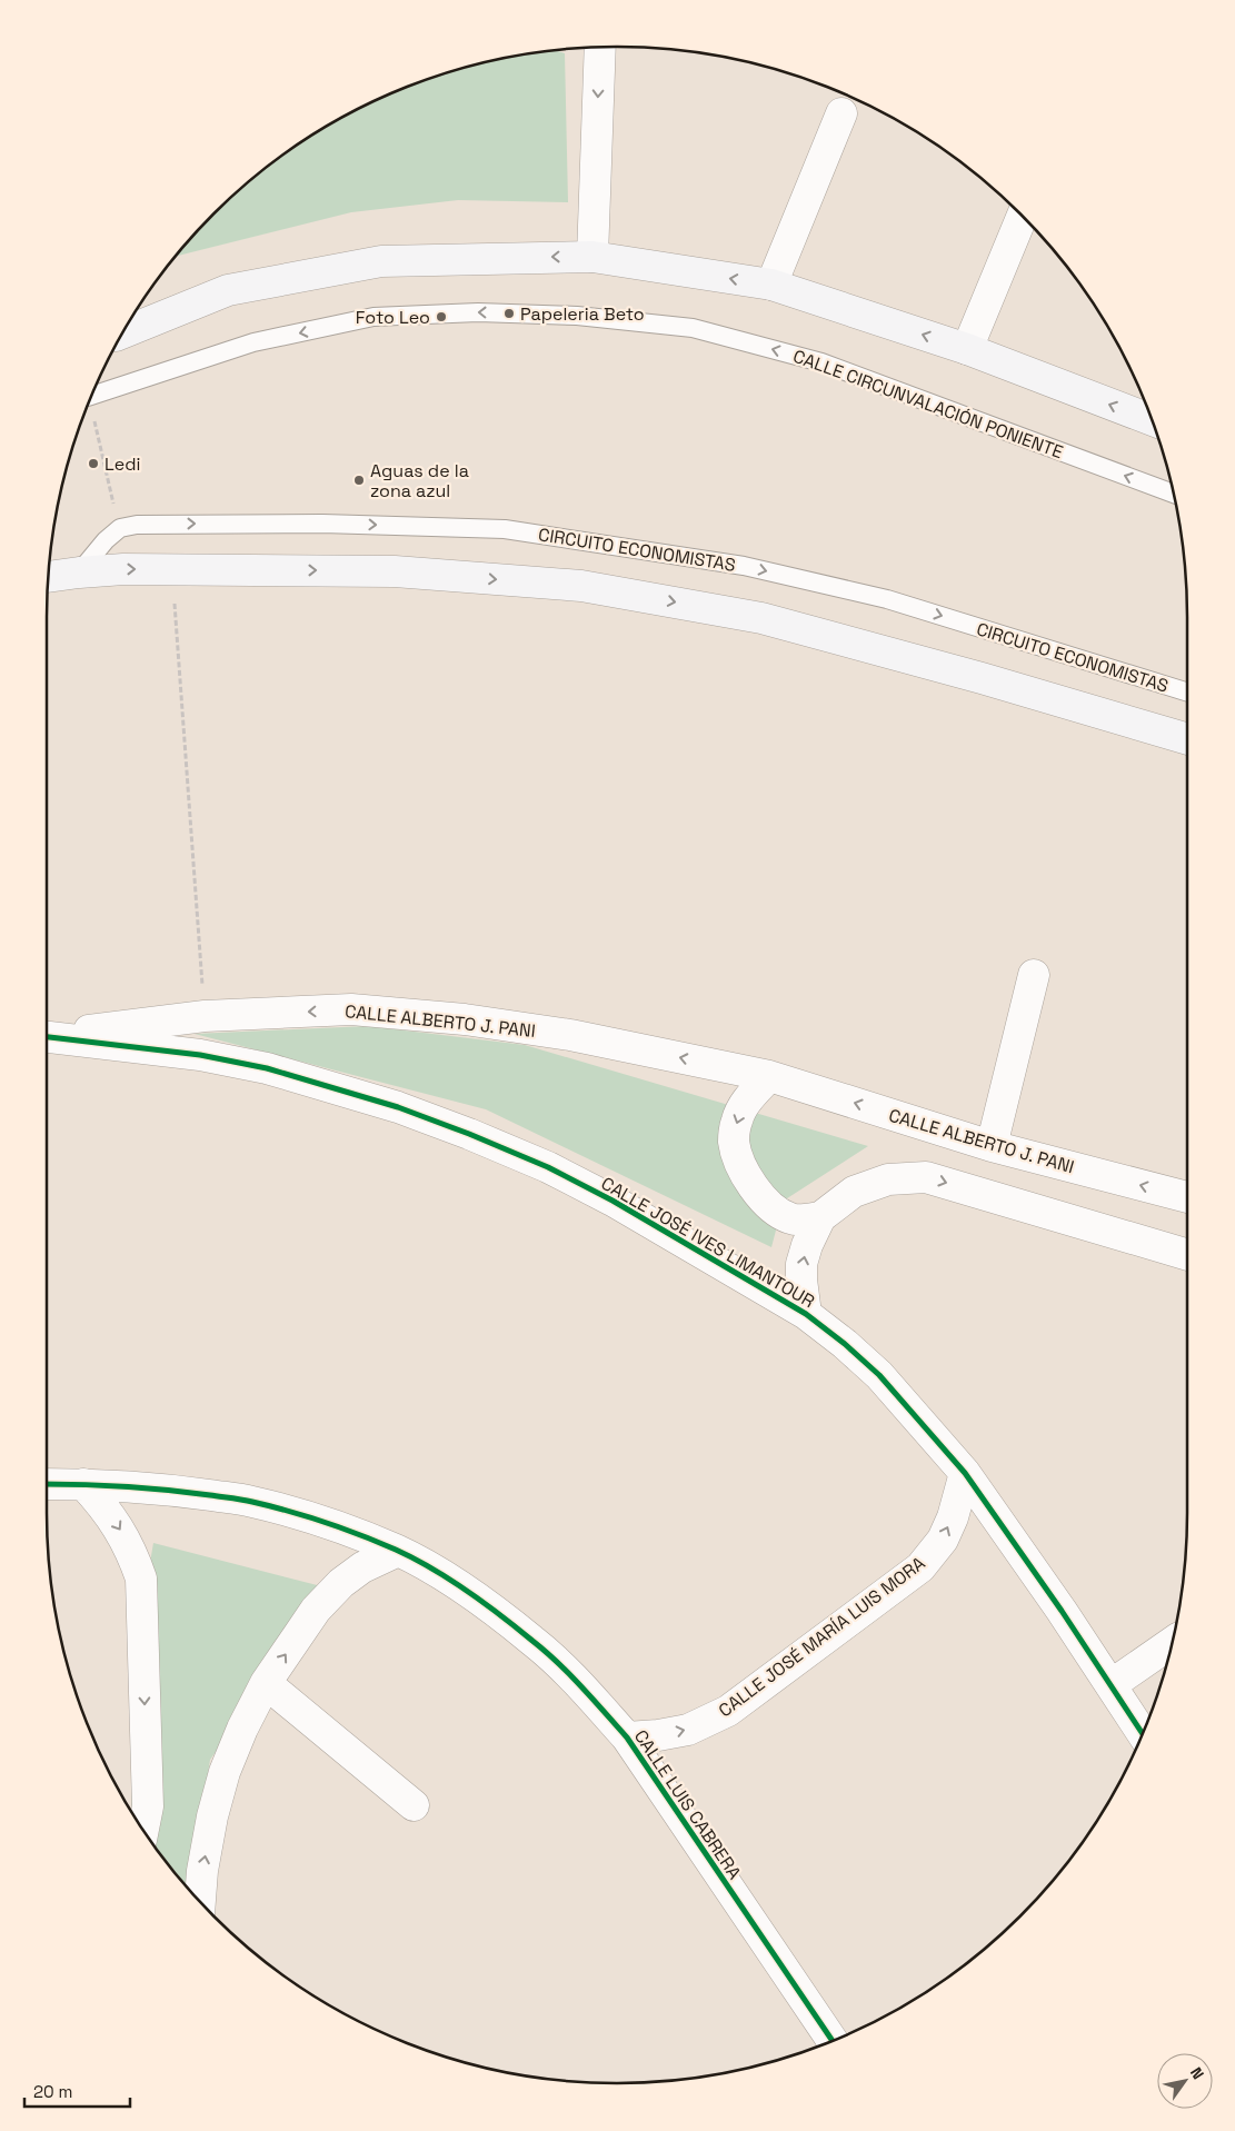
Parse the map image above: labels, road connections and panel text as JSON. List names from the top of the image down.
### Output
{
  "streets": {
    "street": [
      "CALLE ALBERTO J. PANI",
      "CALLE JOSÉ IVES LIMANTOUR",
      "CALLE JOSÉ MARÍA LUIS MORA",
      "CALLE LUIS CABRERA"
    ],
    "lane": ["CALLE CIRCUNVALACIÓN PONIENTE", "CIRCUITO ECONOMISTAS"]
  },
  "crossings": [
    ["CALLE JOSÉ IVES LIMANTOUR", "CALLE JOSÉ MARÍA LUIS MORA"],
    ["CALLE JOSÉ MARÍA LUIS MORA", "CALLE LUIS CABRERA"]
  ],
  "one_way": ["CALLE CIRCUNVALACIÓN PONIENTE", "CIRCUITO ECONOMISTAS", "CALLE JOSÉ MARÍA LUIS MORA"],
  "places": [
    "Papeleria Beto",
    "Foto Leo",
    "Ledi",
    "Aguas de la zona azul"
  ],
  "scale_bar": "20 m",
  "north": "top right"
}
